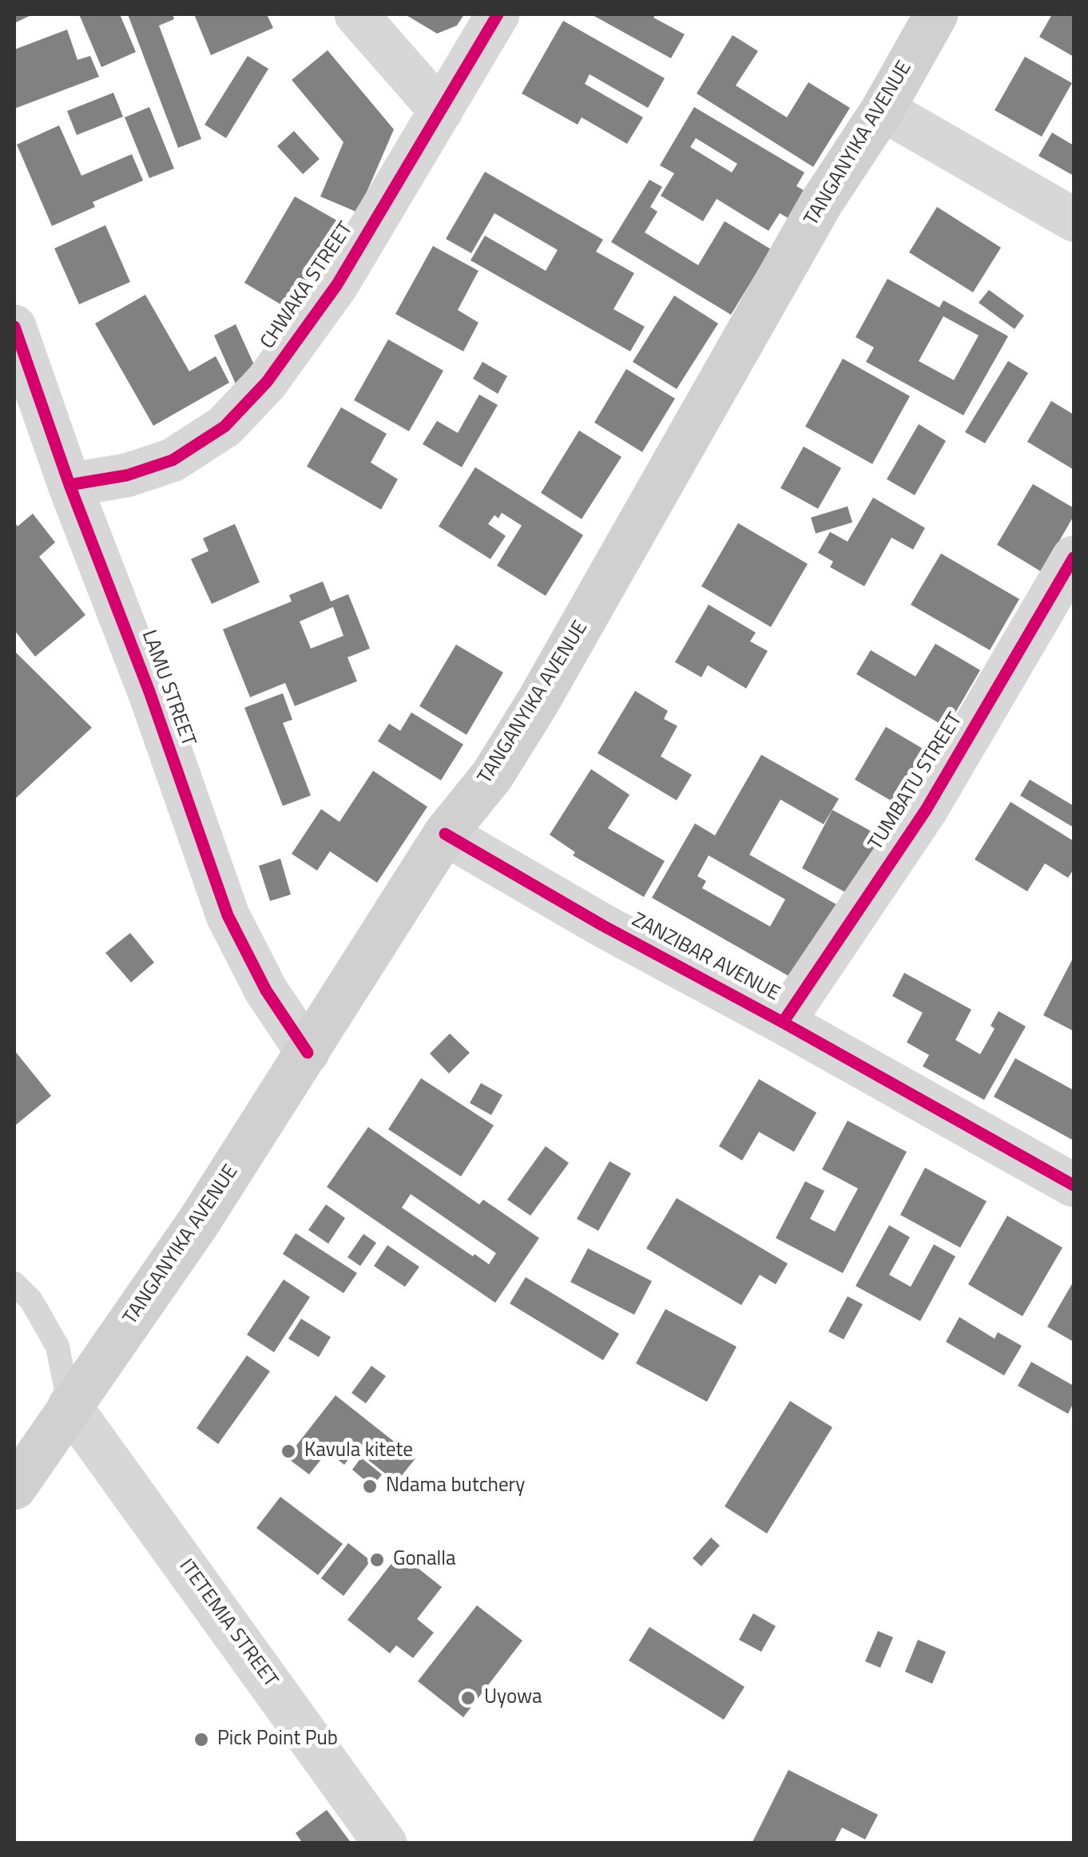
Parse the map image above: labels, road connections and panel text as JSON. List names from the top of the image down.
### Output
{
  "streets": {
    "main road": ["TANGANYIKA AVENUE"],
    "street": [
      "CHWAKA STREET",
      "LAMU STREET",
      "TUMBATU STREET",
      "ZANZIBAR AVENUE",
      "ITETEMIA STREET"
    ]
  },
  "crossings": [
    ["TANGANYIKA AVENUE", "LAMU STREET"],
    ["TANGANYIKA AVENUE", "ZANZIBAR AVENUE"],
    ["TANGANYIKA AVENUE", "ITETEMIA STREET"],
    ["CHWAKA STREET", "LAMU STREET"],
    ["TUMBATU STREET", "ZANZIBAR AVENUE"]
  ],
  "places": [
    "Kavula kitete",
    "Ndama butchery",
    "Gonalla",
    "Uyowa",
    "Pick Point Pub"
  ]
}
